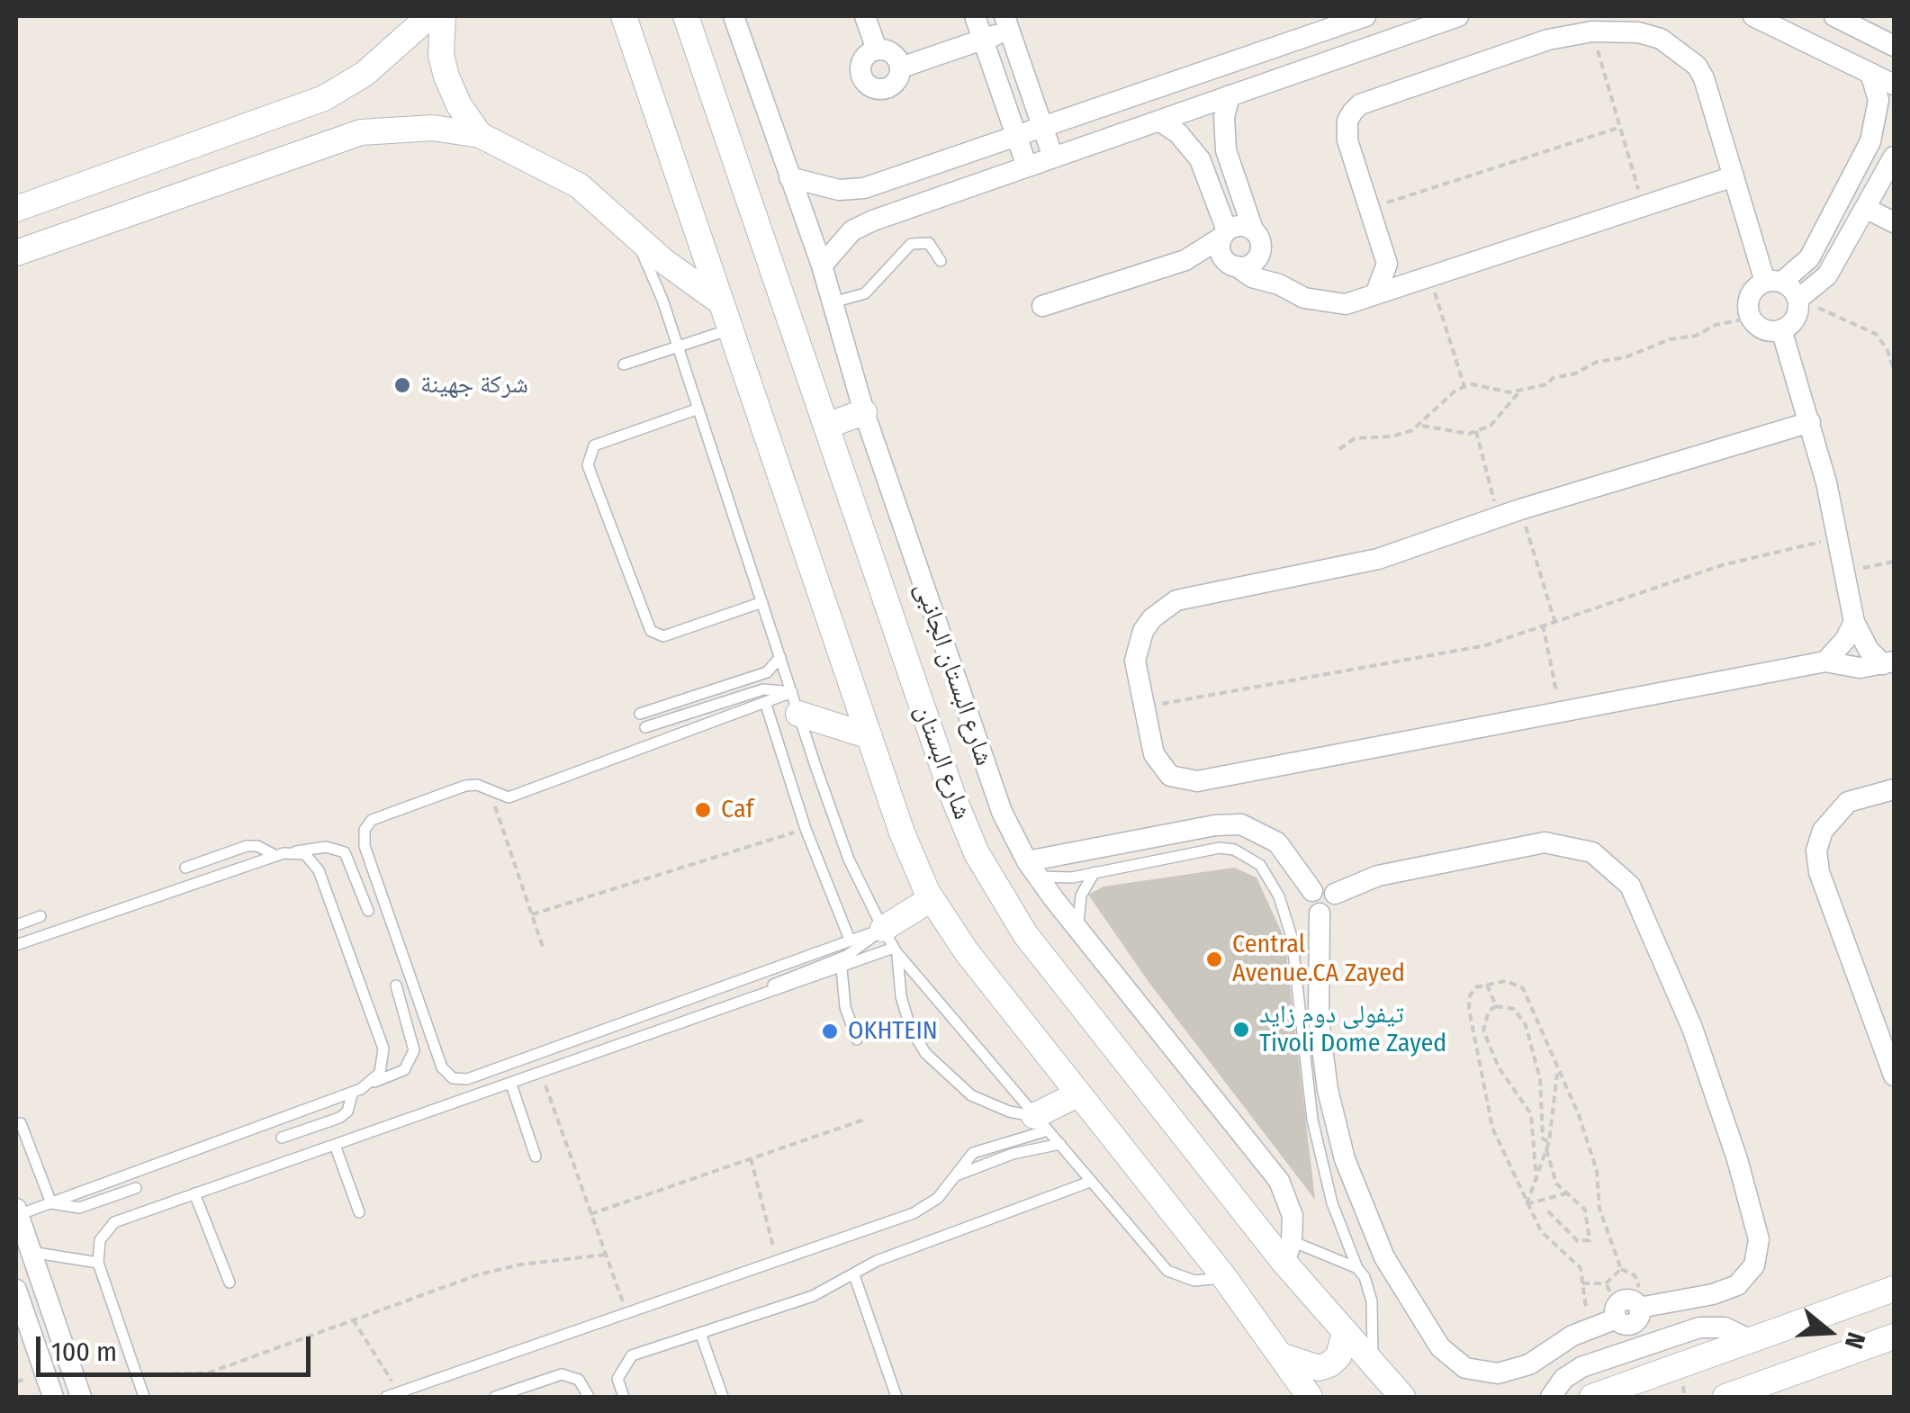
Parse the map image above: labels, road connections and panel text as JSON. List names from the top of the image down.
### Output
{
  "streets": {
    "street": ["شارع البستان الجانبى", "شارع البستان"]
  },
  "crossings": [
    ["شارع البستان الجانبى", "شارع البستان"]
  ],
  "places": [
    "شركة جهينة",
    "Caf",
    "Central Avenue.CA Zayed",
    "تيفولى دوم زايد Tivoli Dome Zayed",
    "OKHTEIN"
  ],
  "scale_bar": "100 m",
  "north": "right"
}
